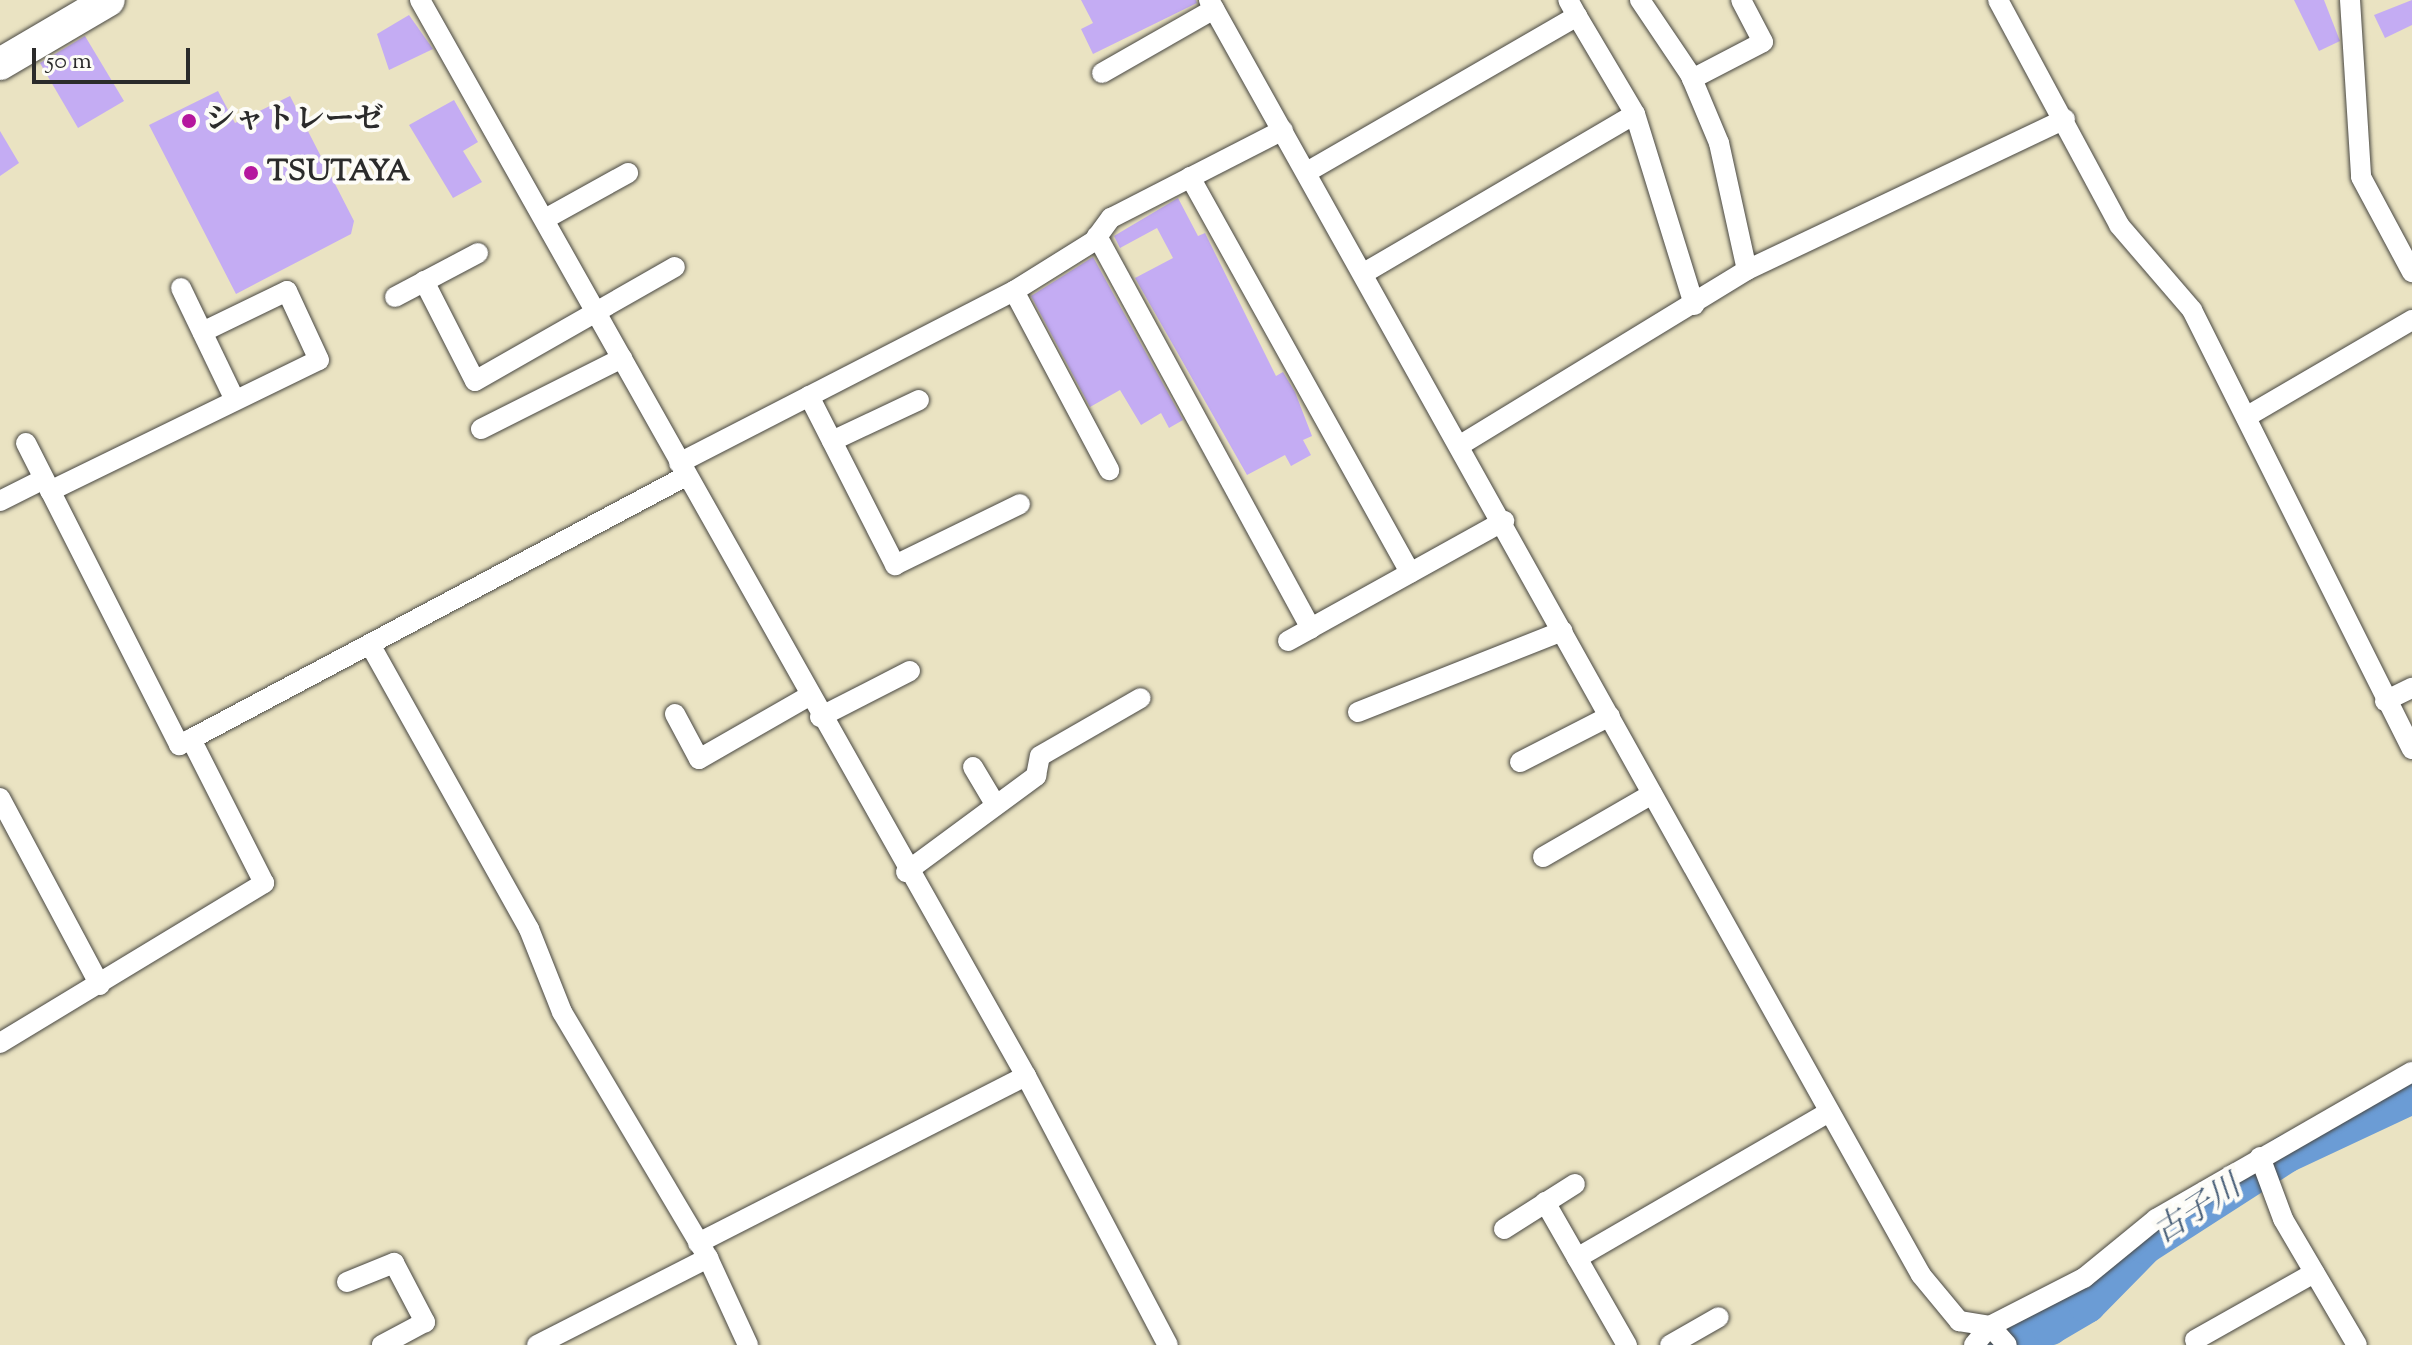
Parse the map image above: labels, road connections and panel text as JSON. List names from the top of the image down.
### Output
{
  "water": ["古子川"],
  "places": ["シャトレーゼ", "TSUTAYA"],
  "scale_bar": "50 m"
}
